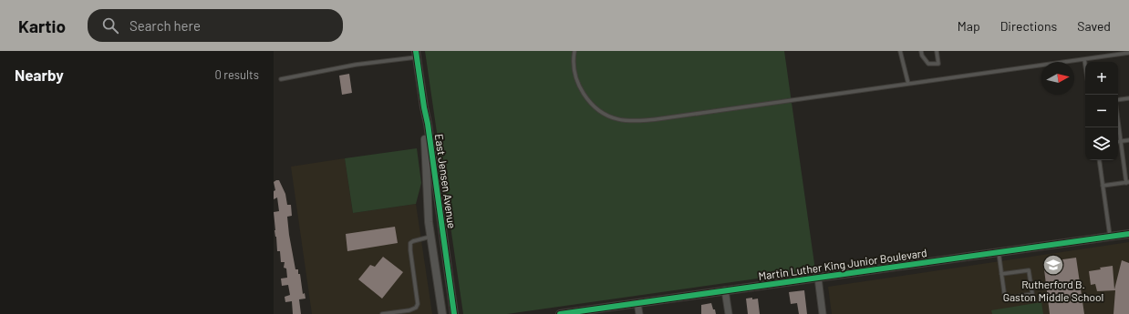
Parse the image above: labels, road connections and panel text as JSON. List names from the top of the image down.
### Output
{
  "streets": {
    "street": ["East Jensen Avenue", "Martin Luther King Junior Boulevard"]
  },
  "places": {
    "school or university": ["Rutherford B. Gaston Middle School"]
  },
  "north": "right",
  "page": {
    "header": "Kartio",
    "search": "Search here",
    "nav": ["Map", "Directions", "Saved"],
    "heading": ["Nearby", "0 results"],
    "map_buttons": ["+", "−"]
  }
}
